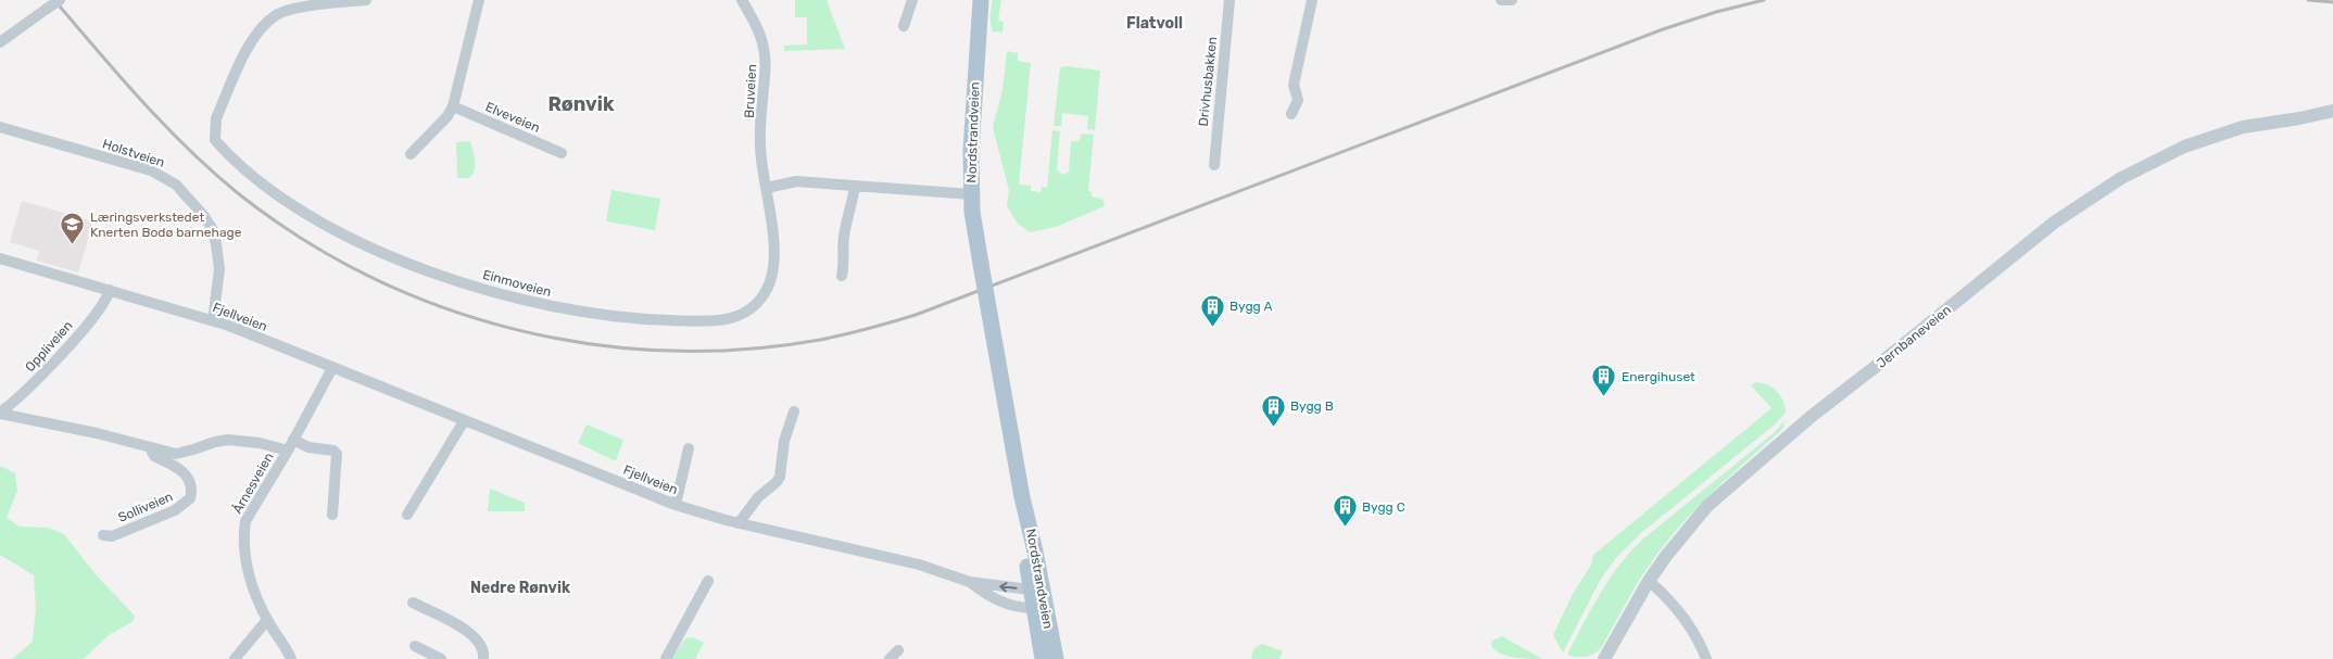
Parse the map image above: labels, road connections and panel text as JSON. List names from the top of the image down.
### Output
{
  "streets": {
    "main road": ["Nordstrandveien"],
    "street": [
      "Drivhusbakken",
      "Bruveien",
      "Elveveien",
      "Holstveien",
      "Einmoveien",
      "Fjellveien",
      "Jernbaneveien",
      "Oppliveien",
      "Årnesveien",
      "Solliveien"
    ]
  },
  "crossings": [
    ["Bruveien", "Einmoveien"],
    ["Nordstrandveien", "Fjellveien"],
    ["Holstveien", "Fjellveien"],
    ["Fjellveien", "Oppliveien"],
    ["Fjellveien", "Årnesveien"],
    ["Oppliveien", "Solliveien"],
    ["Årnesveien", "Solliveien"]
  ],
  "districts": ["Flatvoll", "Rønvik", "Nedre Rønvik"],
  "places": {
    "school or university": ["Læringsverkstedet Knerten Bodø barnehage"],
    "building": [
      "Bygg A",
      "Energihuset",
      "Bygg B",
      "Bygg C"
    ]
  }
}
